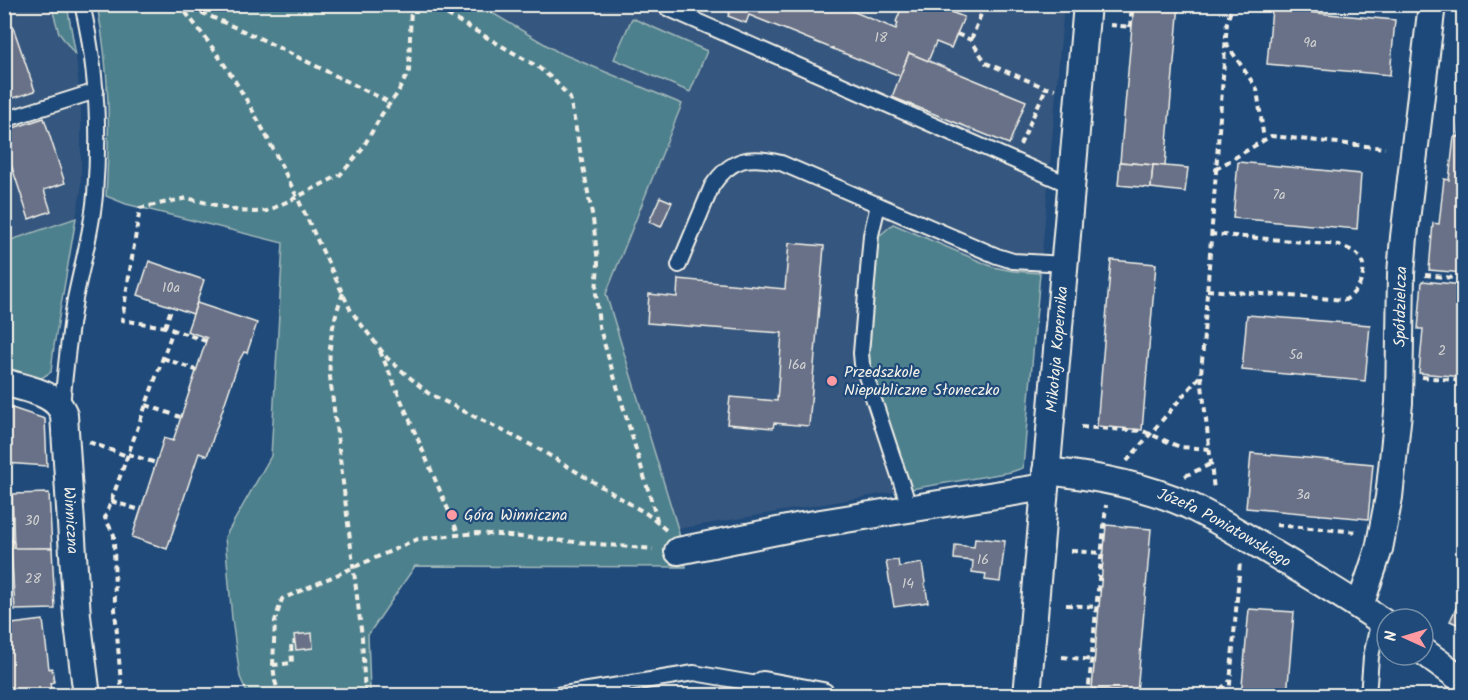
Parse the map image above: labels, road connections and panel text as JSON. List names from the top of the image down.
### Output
{
  "streets": {
    "street": [
      "Spółdzielcza",
      "Mikołaja Kopernika",
      "Winniczna",
      "Józefa Poniatowskiego"
    ]
  },
  "crossings": [
    ["Mikołaja Kopernika", "Józefa Poniatowskiego"]
  ],
  "places": ["Przedszkole Niepubliczne Słoneczko", "Góra Winniczna"],
  "house_numbers": [
    "18",
    "9a",
    "7a",
    "10a",
    "2",
    "5a",
    "16a",
    "3a",
    "30",
    "16",
    "28",
    "14"
  ],
  "north": "left"
}
